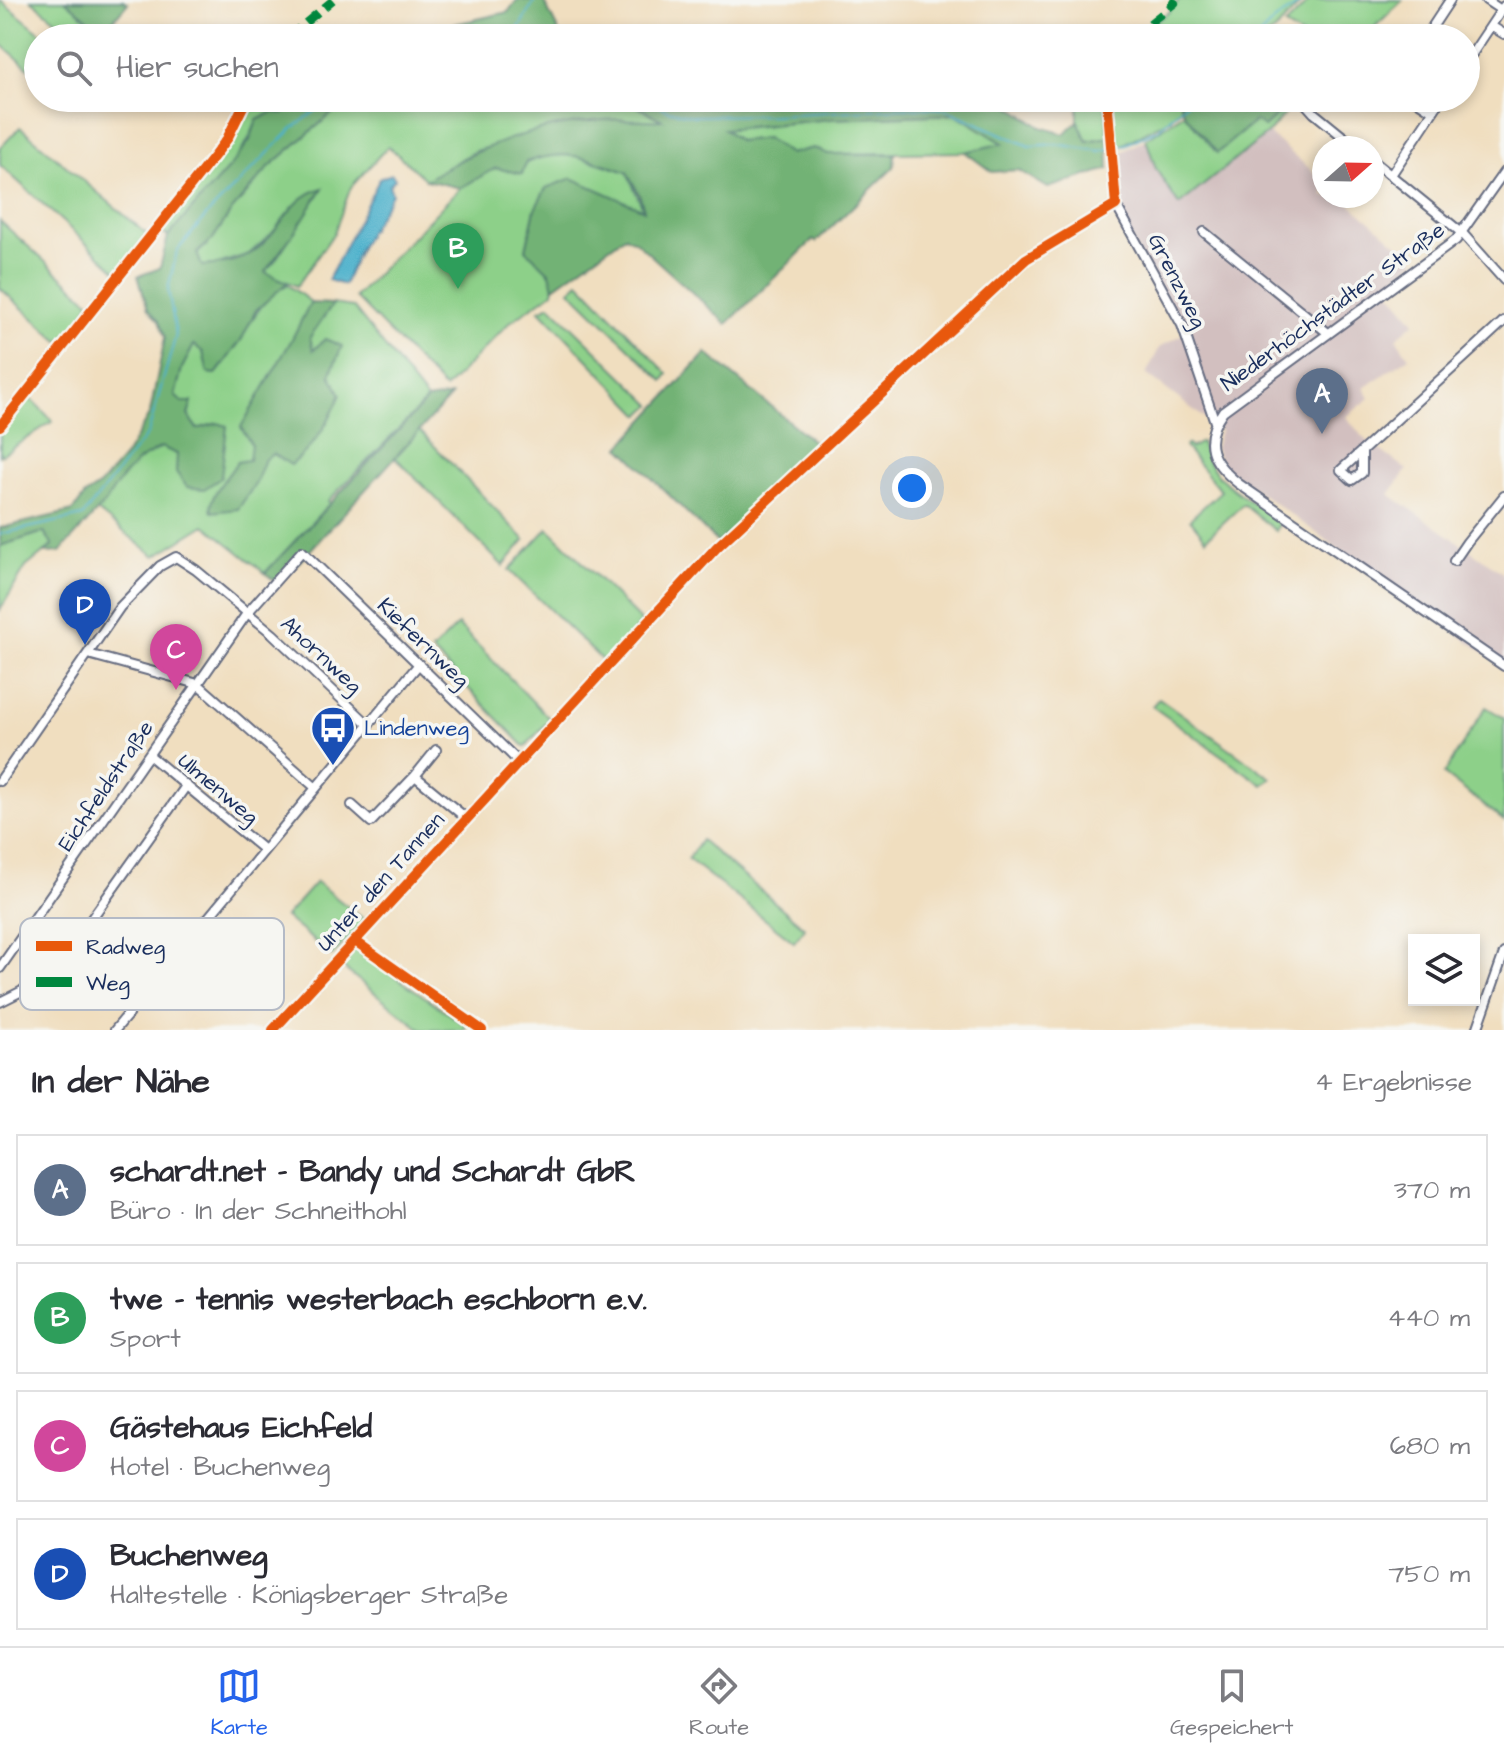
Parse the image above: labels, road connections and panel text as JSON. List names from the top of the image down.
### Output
{
  "streets": {
    "street": [
      "Grenzweg",
      "Niederhöchstädter Straße",
      "Kiefernweg",
      "Ahornweg",
      "Eichfeldstraße",
      "Ulmenweg",
      "Unter den Tannen"
    ]
  },
  "crossings": [
    ["Grenzweg", "Niederhöchstädter Straße"],
    ["Kiefernweg", "Eichfeldstraße"],
    ["Kiefernweg", "Unter den Tannen"],
    ["Ahornweg", "Eichfeldstraße"],
    ["Eichfeldstraße", "Ulmenweg"]
  ],
  "places": {
    "bus stop": ["Lindenweg"]
  },
  "legend": ["Radweg", "Weg"],
  "north": "right",
  "page": {
    "search": "Hier suchen",
    "pins": [
      "B",
      "A",
      "D",
      "C"
    ],
    "heading": ["In der Nähe", "4 Ergebnisse"],
    "list": [
      {
        "mark": "A",
        "name": "schardt.net - Bandy und Schardt GbR",
        "note": "Büro · In der Schneithohl",
        "value": "370 m"
      },
      {
        "mark": "B",
        "name": "twe - tennis westerbach eschborn e.v.",
        "note": "Sport",
        "value": "440 m"
      },
      {
        "mark": "C",
        "name": "Gästehaus Eichfeld",
        "note": "Hotel · Buchenweg",
        "value": "680 m"
      },
      {
        "mark": "D",
        "name": "Buchenweg",
        "note": "Haltestelle · Königsberger Straße",
        "value": "750 m"
      }
    ],
    "nav": ["Karte", "Route", "Gespeichert"]
  }
}
